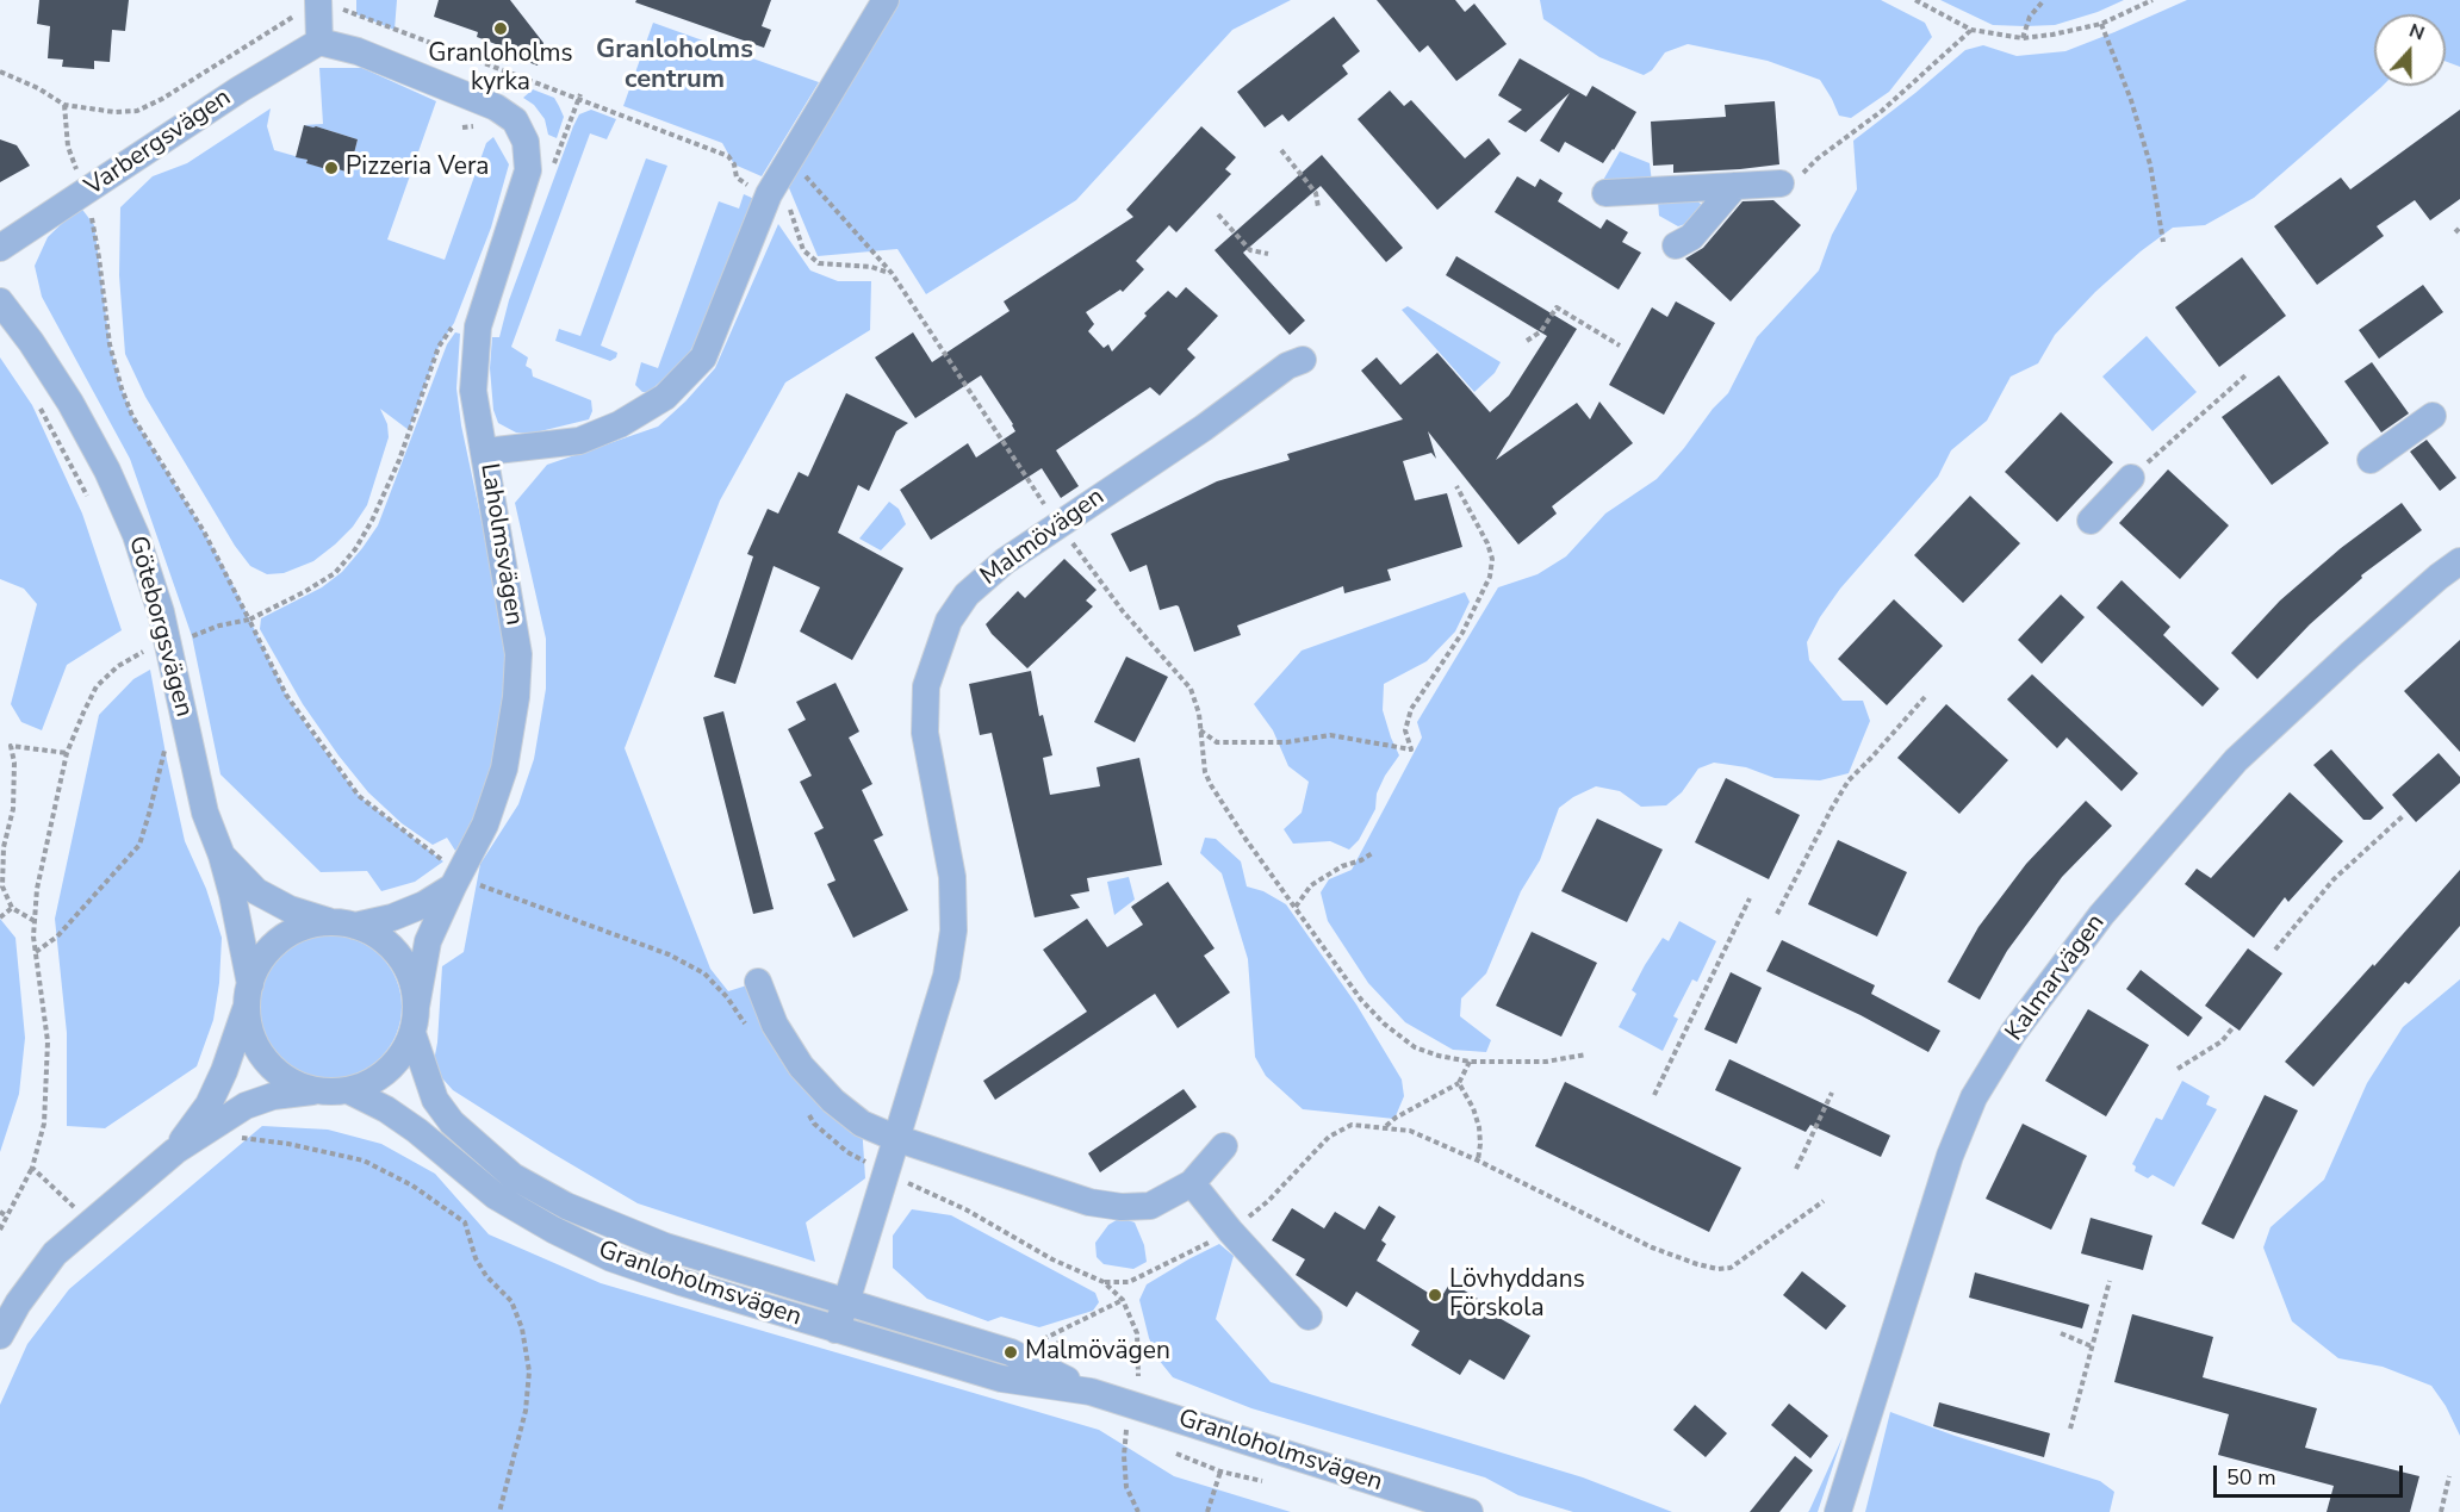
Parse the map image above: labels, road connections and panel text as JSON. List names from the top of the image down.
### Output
{
  "streets": {
    "street": [
      "Varbergsvägen",
      "Malmövägen",
      "Laholmsvägen",
      "Göteborgsvägen",
      "Kalmarvägen",
      "Granloholmsvägen"
    ]
  },
  "crossings": [
    ["Malmövägen", "Granloholmsvägen"],
    ["Laholmsvägen", "Göteborgsvägen"],
    ["Laholmsvägen", "Granloholmsvägen"],
    ["Göteborgsvägen", "Granloholmsvägen"]
  ],
  "districts": ["Granloholms centrum"],
  "places": [
    "Granloholms kyrka",
    "Pizzeria Vera",
    "Lövhyddans Förskola",
    "Malmövägen"
  ],
  "scale_bar": "50 m",
  "north": "top"
}
